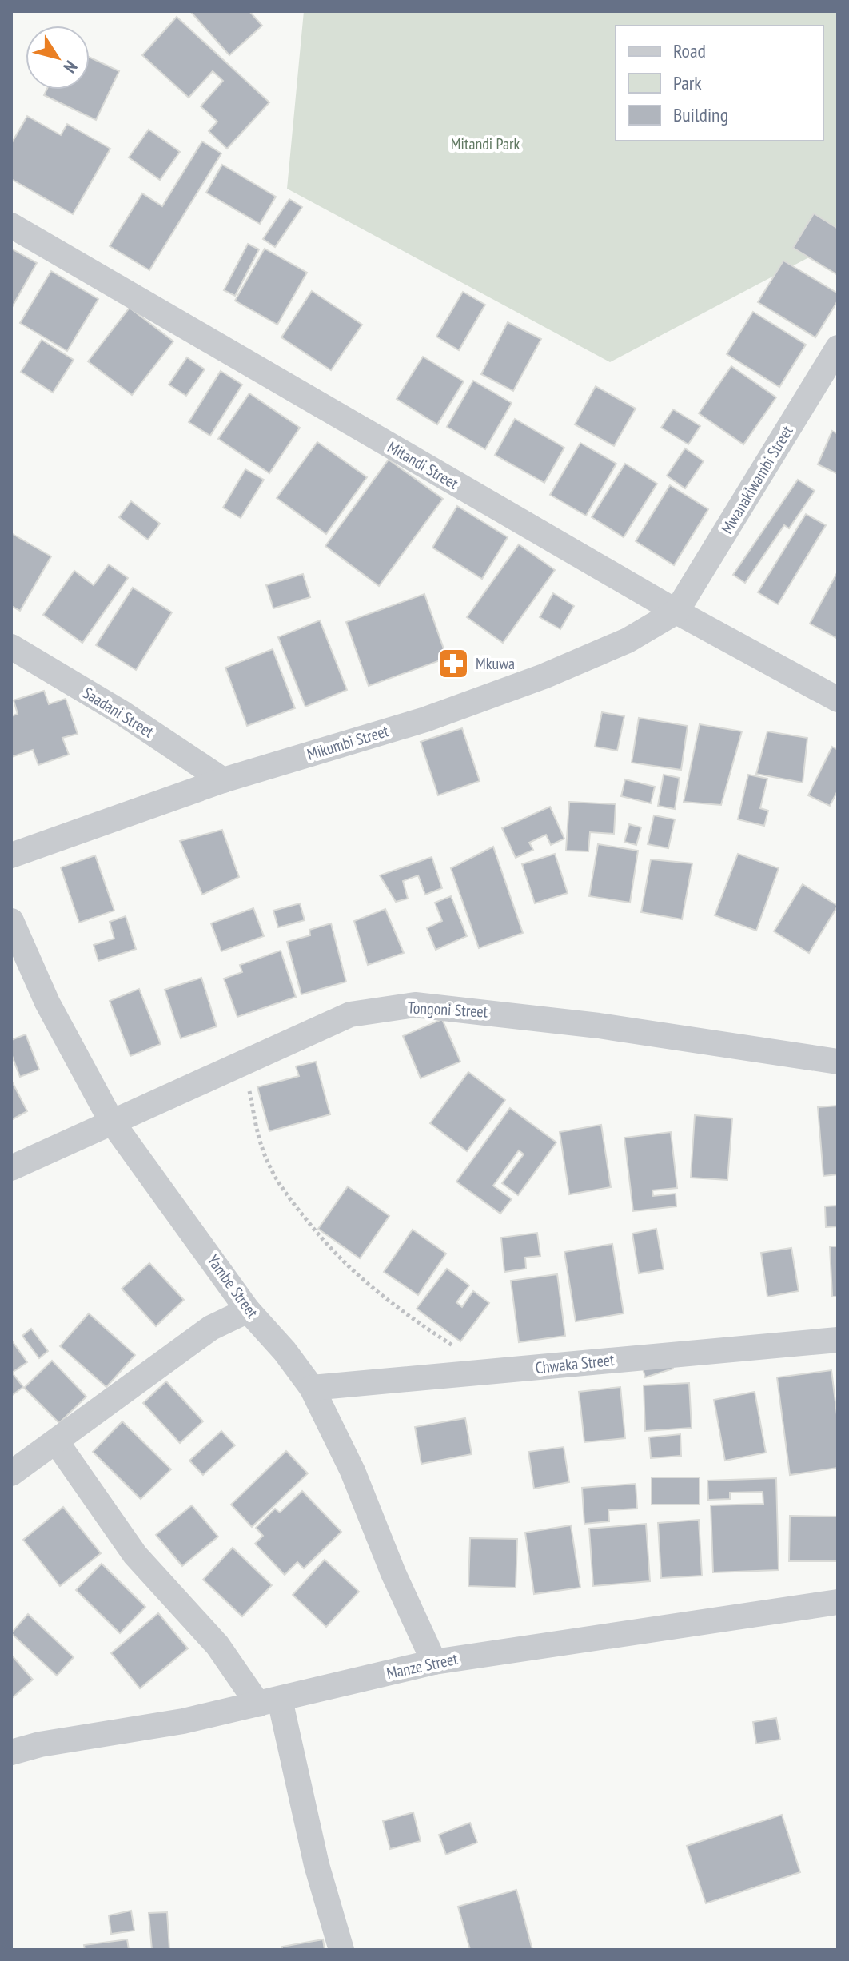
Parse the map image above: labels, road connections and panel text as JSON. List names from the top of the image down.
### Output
{
  "streets": {
    "street": [
      "Mitandi Street",
      "Mwanakiwambi Street",
      "Saadani Street",
      "Mikumbi Street",
      "Tongoni Street",
      "Yambe Street",
      "Chwaka Street",
      "Manze Street"
    ]
  },
  "crossings": [
    ["Mitandi Street", "Mwanakiwambi Street"],
    ["Mitandi Street", "Mikumbi Street"],
    ["Mwanakiwambi Street", "Mikumbi Street"],
    ["Saadani Street", "Mikumbi Street"],
    ["Tongoni Street", "Yambe Street"],
    ["Yambe Street", "Chwaka Street"],
    ["Yambe Street", "Manze Street"]
  ],
  "parks": ["Mitandi Park"],
  "places": {
    "pharmacy": ["Mkuwa"]
  },
  "legend": ["Road", "Park", "Building"],
  "north": "bottom right"
}
